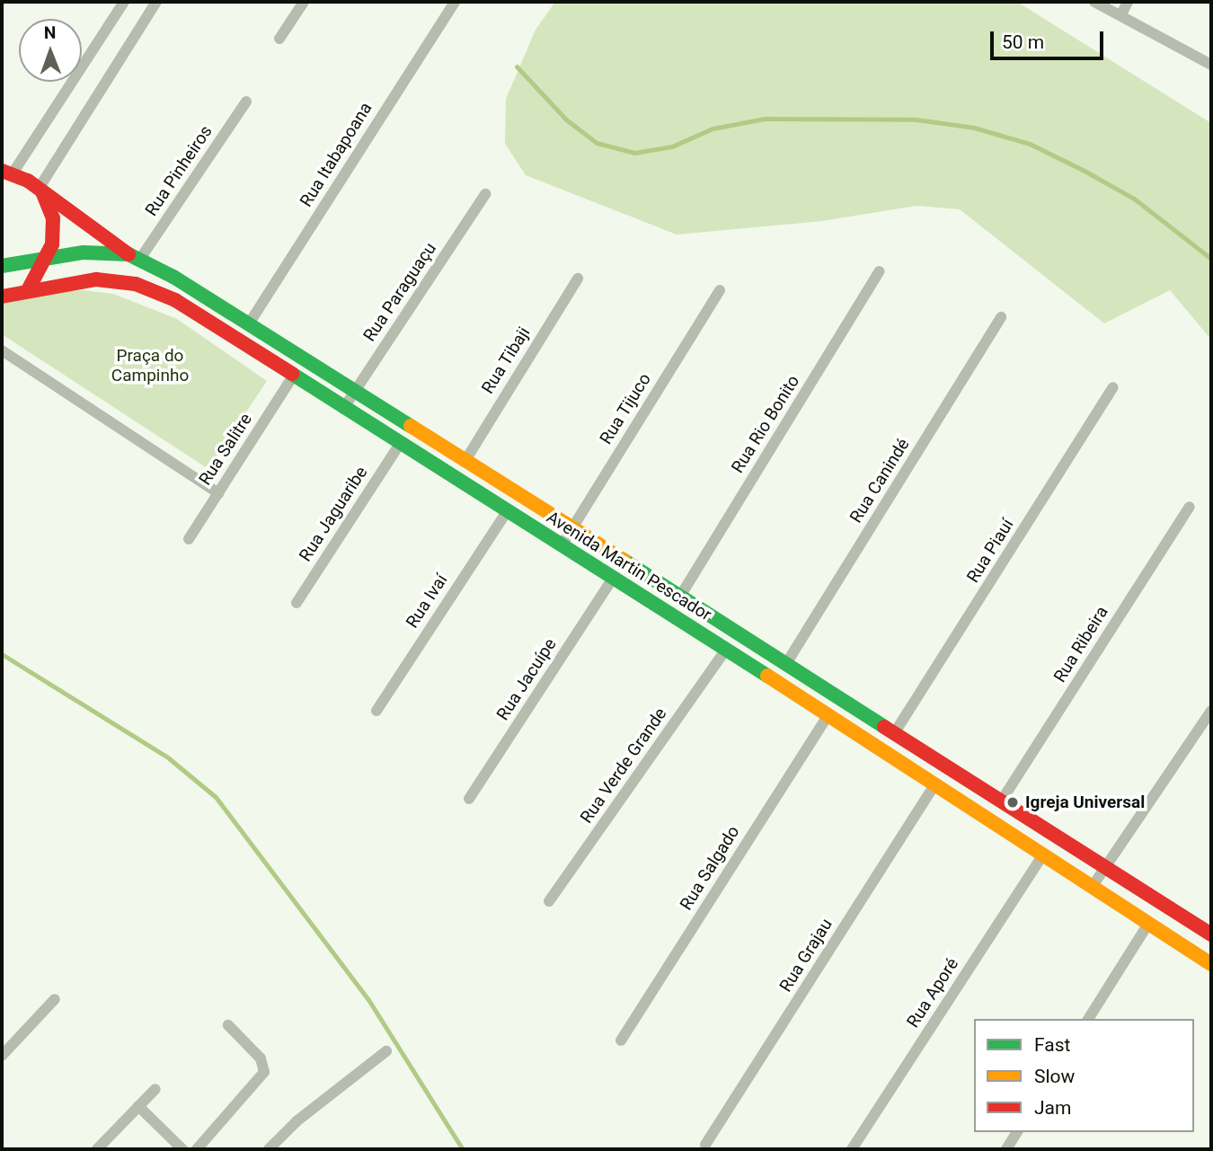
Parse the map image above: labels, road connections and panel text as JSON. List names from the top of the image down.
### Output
{
  "streets": {
    "street": [
      "Rua Itabapoana",
      "Rua Pinheiros",
      "Rua Paraguaçu",
      "Rua Tibaji",
      "Rua Tijuco",
      "Rua Rio Bonito",
      "Rua Salitre",
      "Rua Canindé",
      "Rua Jaguaribe",
      "Rua Piauí",
      "Avenida Martin Pescador",
      "Rua Ivaí",
      "Rua Ribeira",
      "Rua Jacuípe",
      "Rua Verde Grande",
      "Rua Salgado",
      "Rua Grajau",
      "Rua Aporé"
    ]
  },
  "crossings": [
    ["Rua Itabapoana", "Avenida Martin Pescador"],
    ["Rua Pinheiros", "Avenida Martin Pescador"],
    ["Rua Paraguaçu", "Avenida Martin Pescador"],
    ["Rua Tibaji", "Avenida Martin Pescador"],
    ["Rua Tijuco", "Avenida Martin Pescador"],
    ["Rua Rio Bonito", "Avenida Martin Pescador"],
    ["Rua Salitre", "Avenida Martin Pescador"],
    ["Rua Canindé", "Avenida Martin Pescador"],
    ["Rua Jaguaribe", "Avenida Martin Pescador"],
    ["Rua Piauí", "Avenida Martin Pescador"],
    ["Avenida Martin Pescador", "Rua Ivaí"],
    ["Avenida Martin Pescador", "Rua Ribeira"],
    ["Avenida Martin Pescador", "Rua Jacuípe"],
    ["Avenida Martin Pescador", "Rua Verde Grande"],
    ["Avenida Martin Pescador", "Rua Salgado"],
    ["Avenida Martin Pescador", "Rua Grajau"],
    ["Avenida Martin Pescador", "Rua Aporé"]
  ],
  "parks": ["Praça do Campinho"],
  "places": ["Igreja Universal"],
  "legend": ["Fast", "Slow", "Jam"],
  "scale_bar": "50 m",
  "north": "top"
}
